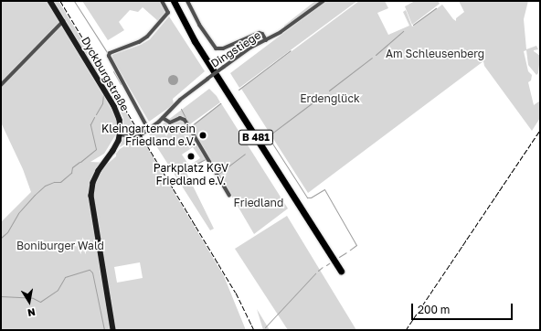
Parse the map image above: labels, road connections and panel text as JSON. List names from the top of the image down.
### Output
{
  "streets": {
    "highway": ["B 481"],
    "street": ["Dingstiege", "Dyckburgstraße"]
  },
  "crossings": [
    ["Dingstiege", "Dyckburgstraße"]
  ],
  "parks": [
    "Am Schleusenberg",
    "Erdenglück",
    "Friedland",
    "Boniburger Wald"
  ],
  "places": ["Kleingartenverein Friedland e.V.", "Parkplatz KGV Friedland e.V."],
  "scale_bar": "200 m",
  "north": "bottom"
}
